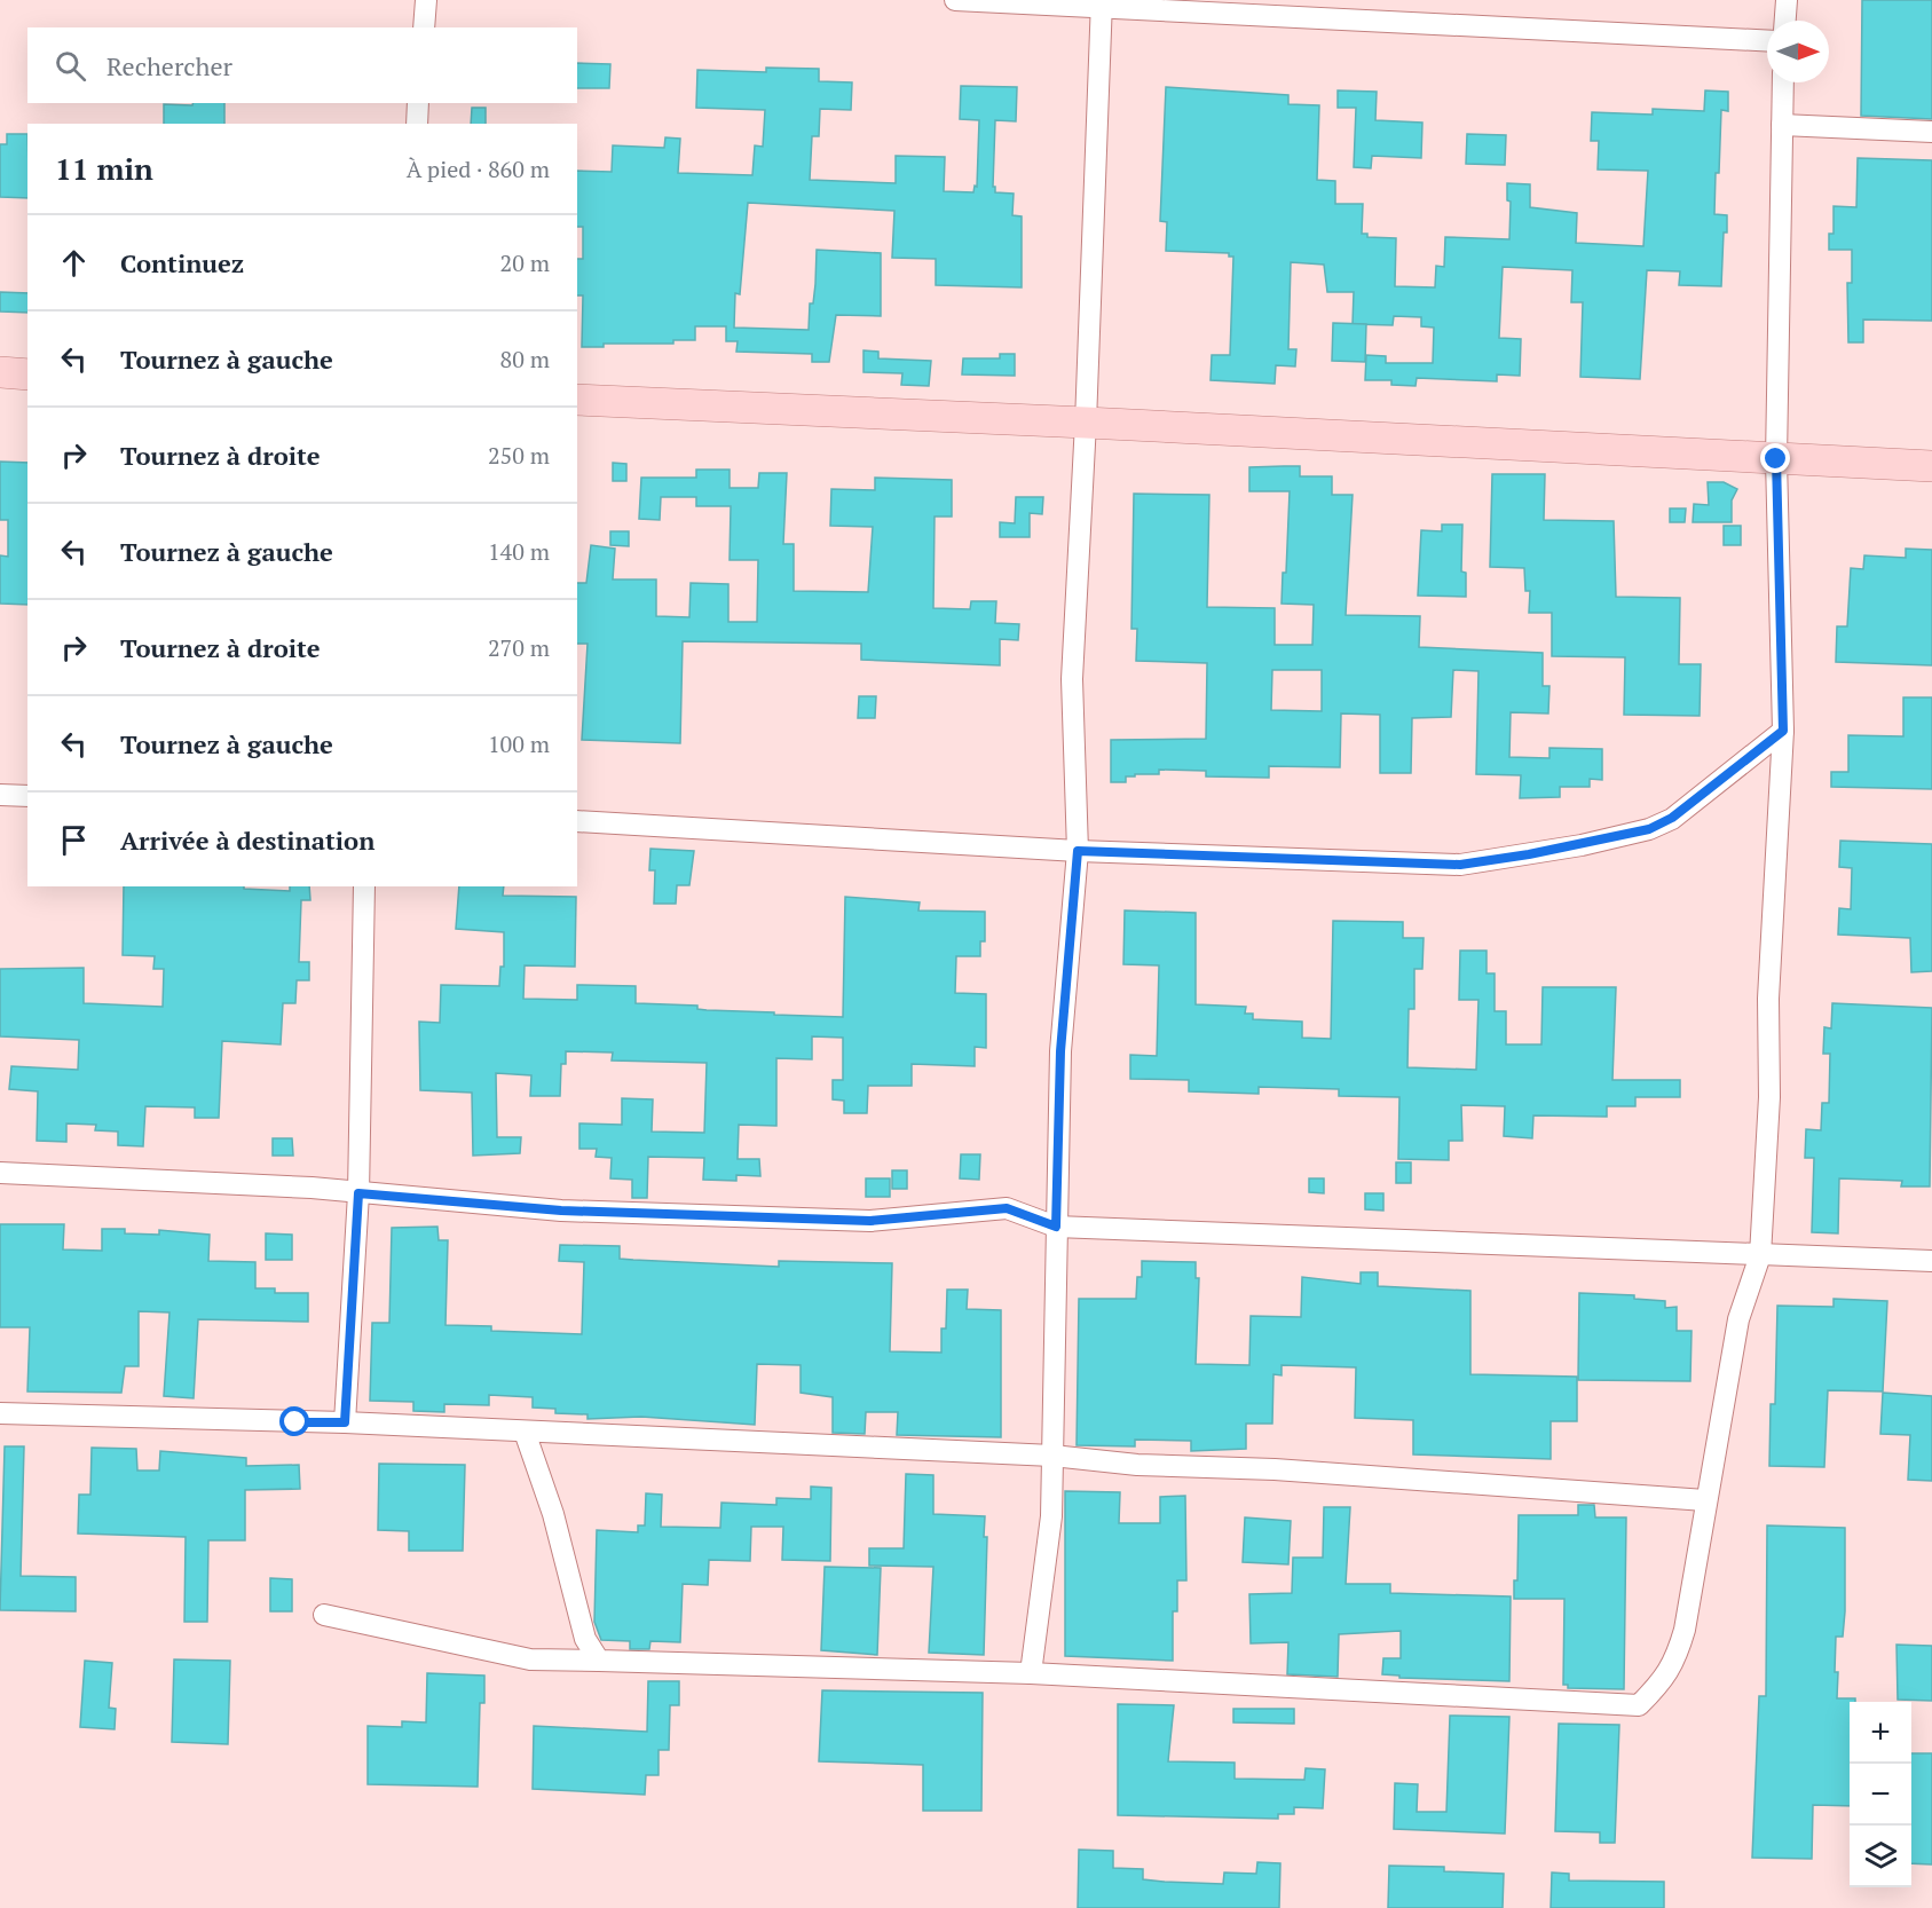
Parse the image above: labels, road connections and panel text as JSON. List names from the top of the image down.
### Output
{
  "north": "right",
  "page": {
    "search": "Rechercher",
    "heading": ["11 min", "À pied · 860 m"],
    "list": [
      ["Continuez", "20 m"],
      ["Tournez à gauche", "80 m"],
      ["Tournez à droite", "250 m"],
      ["Tournez à gauche", "140 m"],
      ["Tournez à droite", "270 m"],
      ["Tournez à gauche", "100 m"],
      "Arrivée à destination"
    ],
    "map_buttons": ["+", "−"]
  }
}
